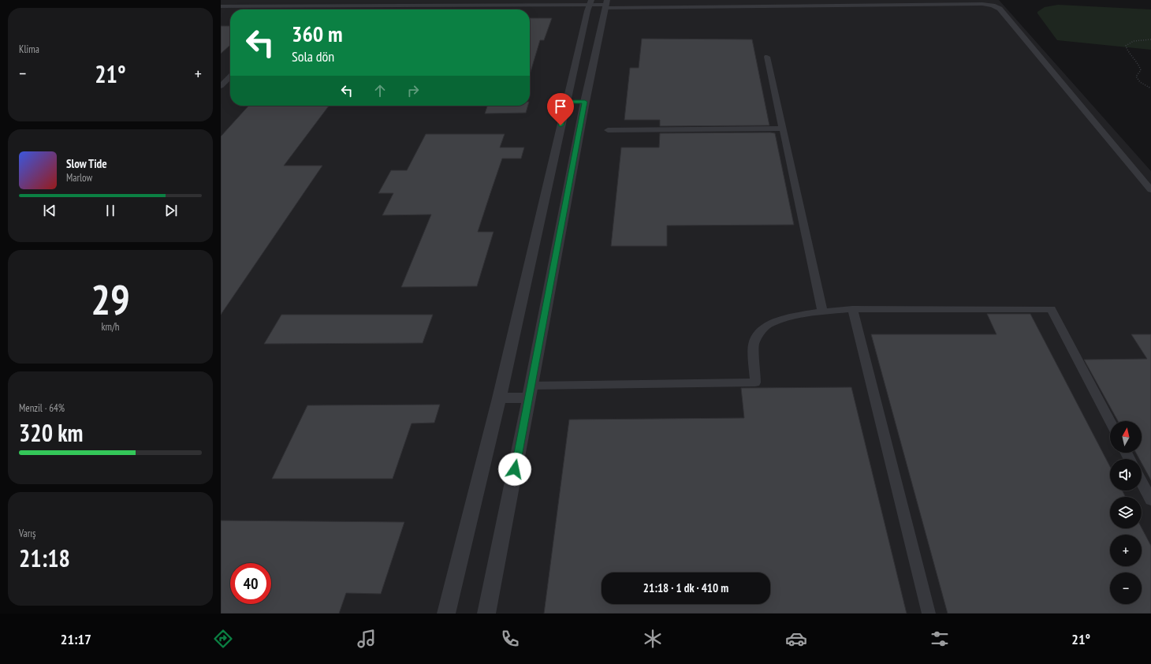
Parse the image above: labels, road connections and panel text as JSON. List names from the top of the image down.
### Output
{
  "north": "top",
  "page": {
    "tile": [
      "Klima",
      ["29", "km/h"],
      ["Menzil · 64%", "320 km"],
      ["Varış", "21:18"]
    ],
    "turn": ["360 m", "Sola dön"],
    "heat": ["−", "21°", "+"],
    "song": ["Slow Tide", "Marlow"],
    "map_buttons": ["+", "−"],
    "limit": "40",
    "trip": "21:18 · 1 dk · 410 m",
    "tabs": ["21:17", "21°"]
  }
}
